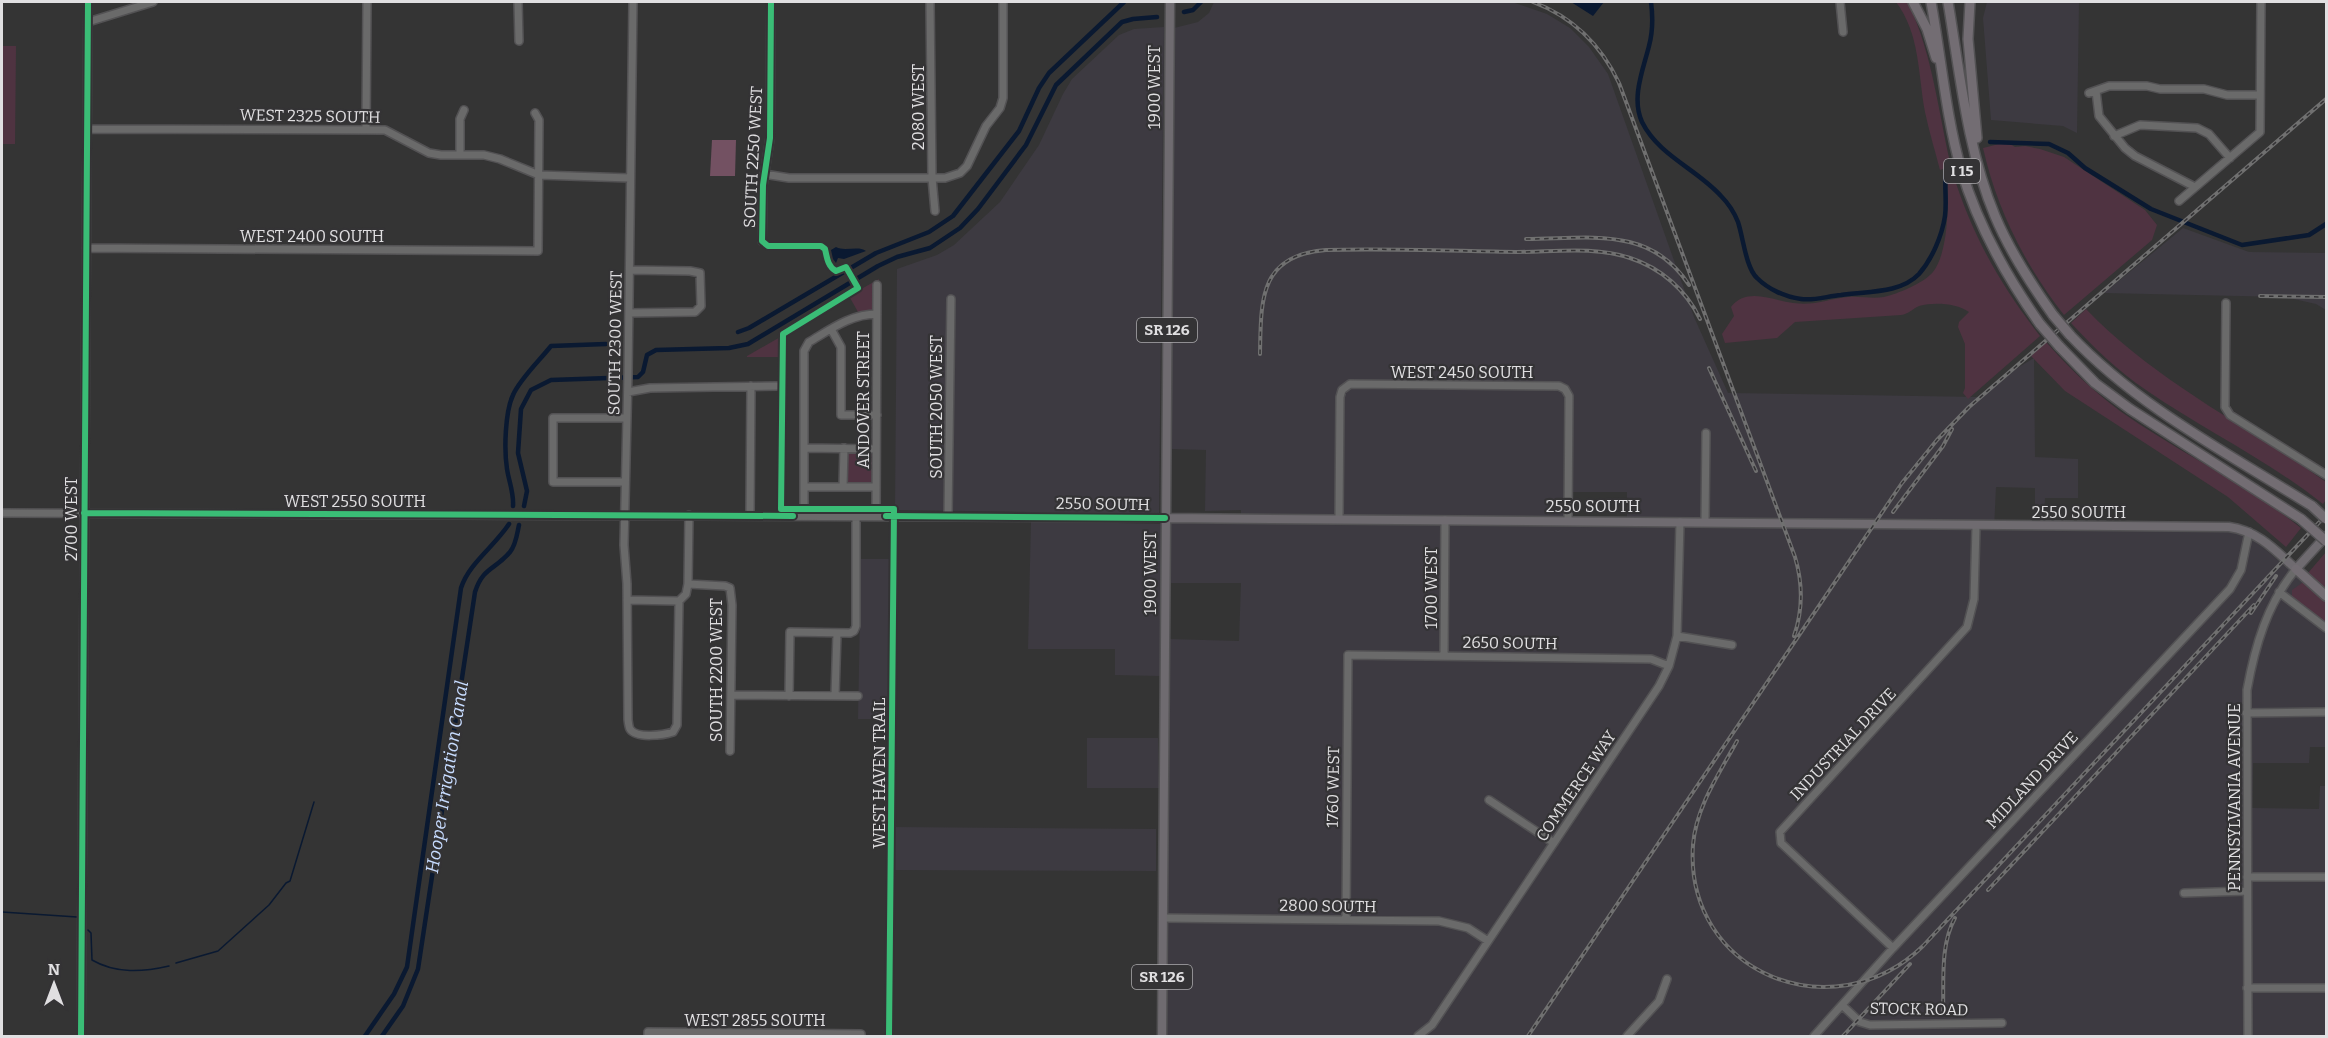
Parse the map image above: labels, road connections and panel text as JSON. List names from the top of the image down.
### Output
{
  "streets": {
    "highway": ["I 15"],
    "main road": ["1900 WEST", "SR 126", "2550 SOUTH"],
    "street": [
      "2080 WEST",
      "WEST 2325 SOUTH",
      "SOUTH 2250 WEST",
      "WEST 2400 SOUTH",
      "SOUTH 2300 WEST",
      "WEST 2450 SOUTH",
      "ANDOVER STREET",
      "SOUTH 2050 WEST",
      "WEST 2550 SOUTH",
      "2700 WEST",
      "1700 WEST",
      "2650 SOUTH",
      "SOUTH 2200 WEST",
      "INDUSTRIAL DRIVE",
      "MIDLAND DRIVE",
      "COMMERCE WAY",
      "1760 WEST",
      "PENNSYLVANIA AVENUE",
      "2800 SOUTH",
      "STOCK ROAD",
      "WEST 2855 SOUTH"
    ],
    "cycle path": ["WEST HAVEN TRAIL"]
  },
  "crossings": [
    ["1900 WEST", "2550 SOUTH"],
    ["1900 WEST", "2800 SOUTH"],
    ["WEST 2325 SOUTH", "WEST 2400 SOUTH"],
    ["WEST 2325 SOUTH", "SOUTH 2300 WEST"],
    ["WEST 2325 SOUTH", "2700 WEST"],
    ["WEST 2400 SOUTH", "2700 WEST"],
    ["SOUTH 2300 WEST", "WEST 2550 SOUTH"],
    ["SOUTH 2300 WEST", "2550 SOUTH"],
    ["WEST 2450 SOUTH", "2550 SOUTH"],
    ["ANDOVER STREET", "2550 SOUTH"],
    ["SOUTH 2050 WEST", "2550 SOUTH"],
    ["WEST 2550 SOUTH", "2550 SOUTH"],
    ["WEST 2550 SOUTH", "2700 WEST"],
    ["2550 SOUTH", "1700 WEST"],
    ["2550 SOUTH", "INDUSTRIAL DRIVE"],
    ["2550 SOUTH", "MIDLAND DRIVE"],
    ["2550 SOUTH", "COMMERCE WAY"],
    ["2550 SOUTH", "PENNSYLVANIA AVENUE"],
    ["1700 WEST", "2650 SOUTH"],
    ["2650 SOUTH", "COMMERCE WAY"],
    ["2650 SOUTH", "1760 WEST"],
    ["INDUSTRIAL DRIVE", "MIDLAND DRIVE"],
    ["MIDLAND DRIVE", "STOCK ROAD"],
    ["COMMERCE WAY", "2800 SOUTH"],
    ["1760 WEST", "2800 SOUTH"]
  ],
  "water": ["Hooper Irrigation Canal"],
  "north": "top"
}
